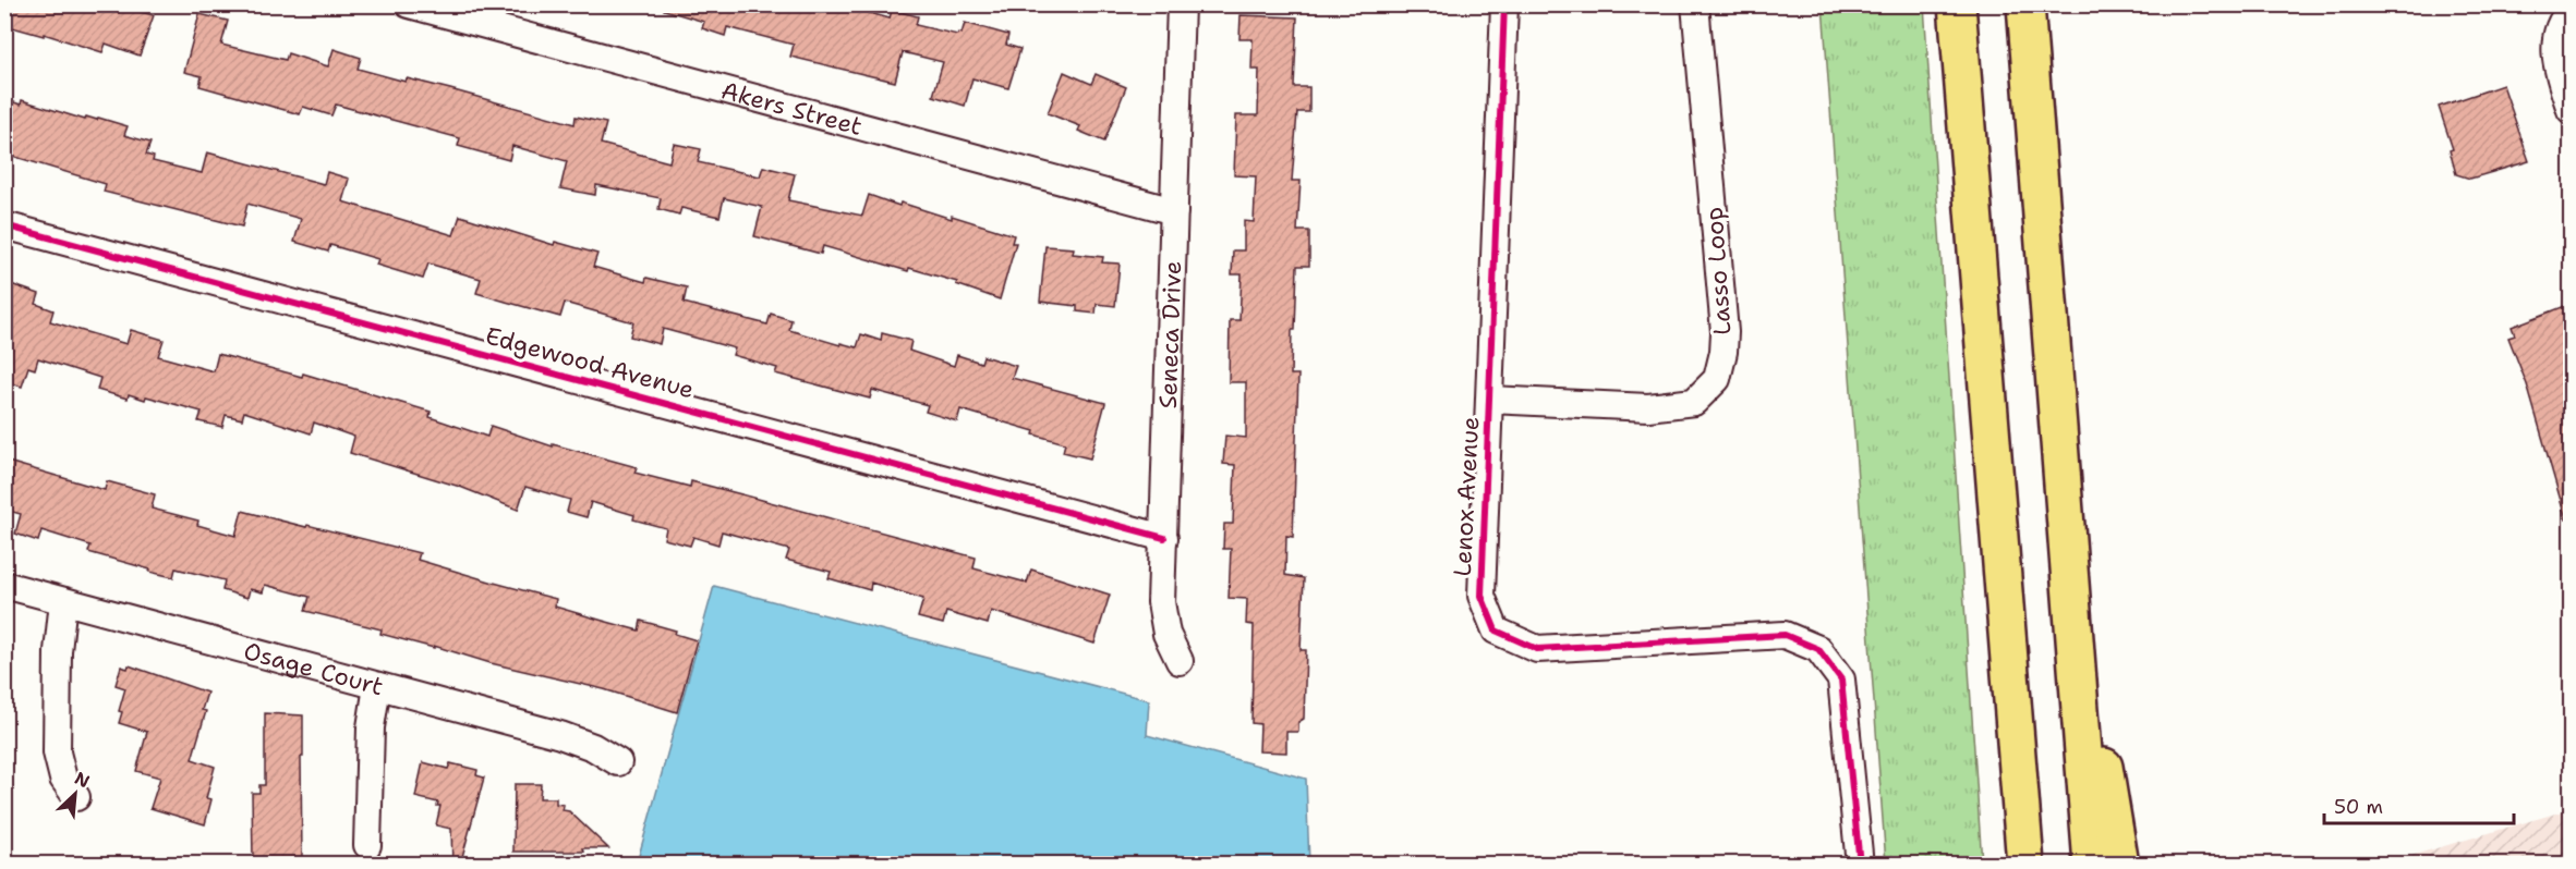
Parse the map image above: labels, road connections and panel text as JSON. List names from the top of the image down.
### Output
{
  "streets": {
    "street": [
      "Akers Street",
      "Lasso Loop",
      "Seneca Drive",
      "Edgewood Avenue",
      "Lenox Avenue",
      "Osage Court"
    ]
  },
  "crossings": [
    ["Akers Street", "Seneca Drive"],
    ["Lasso Loop", "Lenox Avenue"],
    ["Seneca Drive", "Edgewood Avenue"]
  ],
  "scale_bar": "50 m",
  "north": "top right"
}
